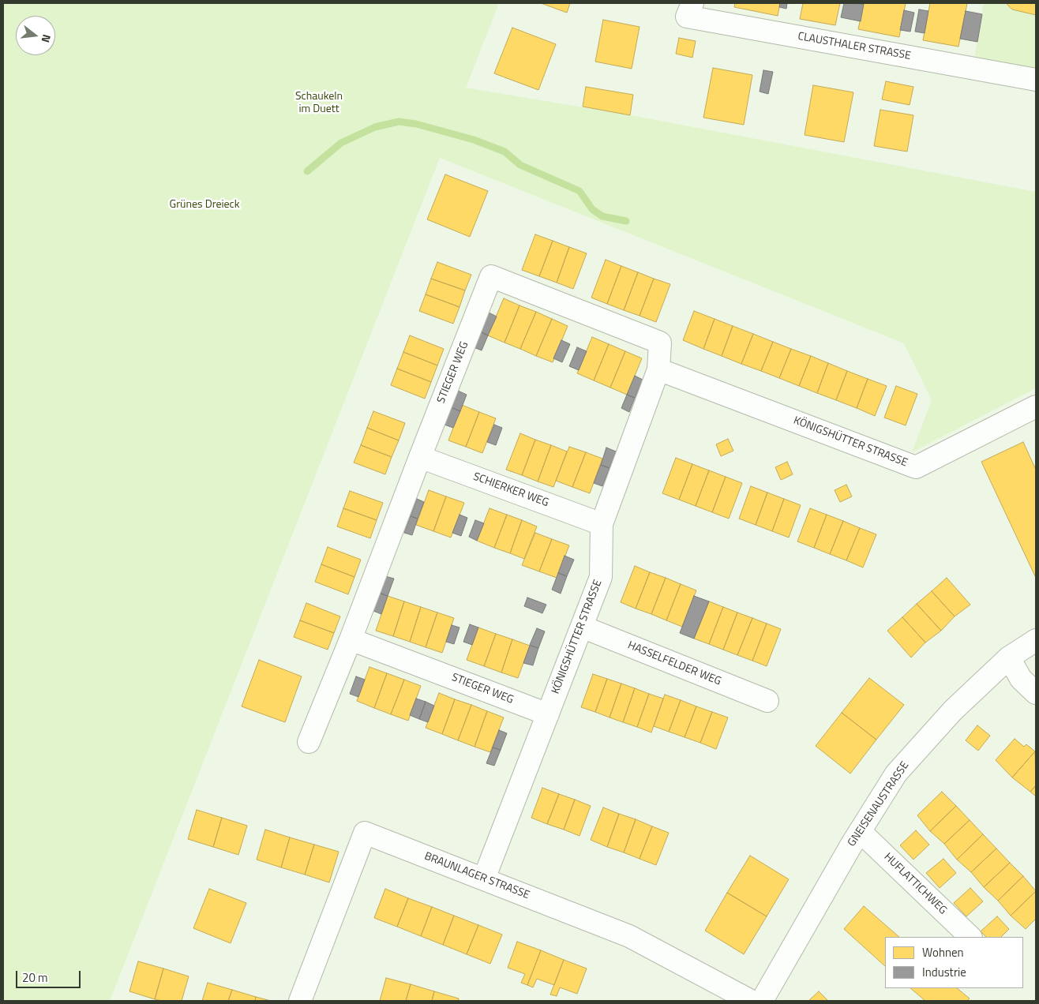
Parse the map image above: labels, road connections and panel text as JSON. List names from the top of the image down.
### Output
{
  "streets": {
    "street": [
      "CLAUSTHALER STRASSE",
      "STIEGER WEG",
      "KÖNIGSHÜTTER STRASSE",
      "SCHIERKER WEG",
      "HASSELFELDER WEG",
      "GNEISENAUSTRASSE",
      "BRAUNLAGER STRASSE",
      "HUFLATTICHWEG"
    ]
  },
  "crossings": [
    ["STIEGER WEG", "KÖNIGSHÜTTER STRASSE"],
    ["STIEGER WEG", "SCHIERKER WEG"],
    ["KÖNIGSHÜTTER STRASSE", "SCHIERKER WEG"],
    ["KÖNIGSHÜTTER STRASSE", "HASSELFELDER WEG"],
    ["KÖNIGSHÜTTER STRASSE", "BRAUNLAGER STRASSE"],
    ["GNEISENAUSTRASSE", "HUFLATTICHWEG"]
  ],
  "parks": ["Schaukeln im Duett", "Grünes Dreieck"],
  "legend": ["Wohnen", "Industrie"],
  "scale_bar": "20 m",
  "north": "right"
}
